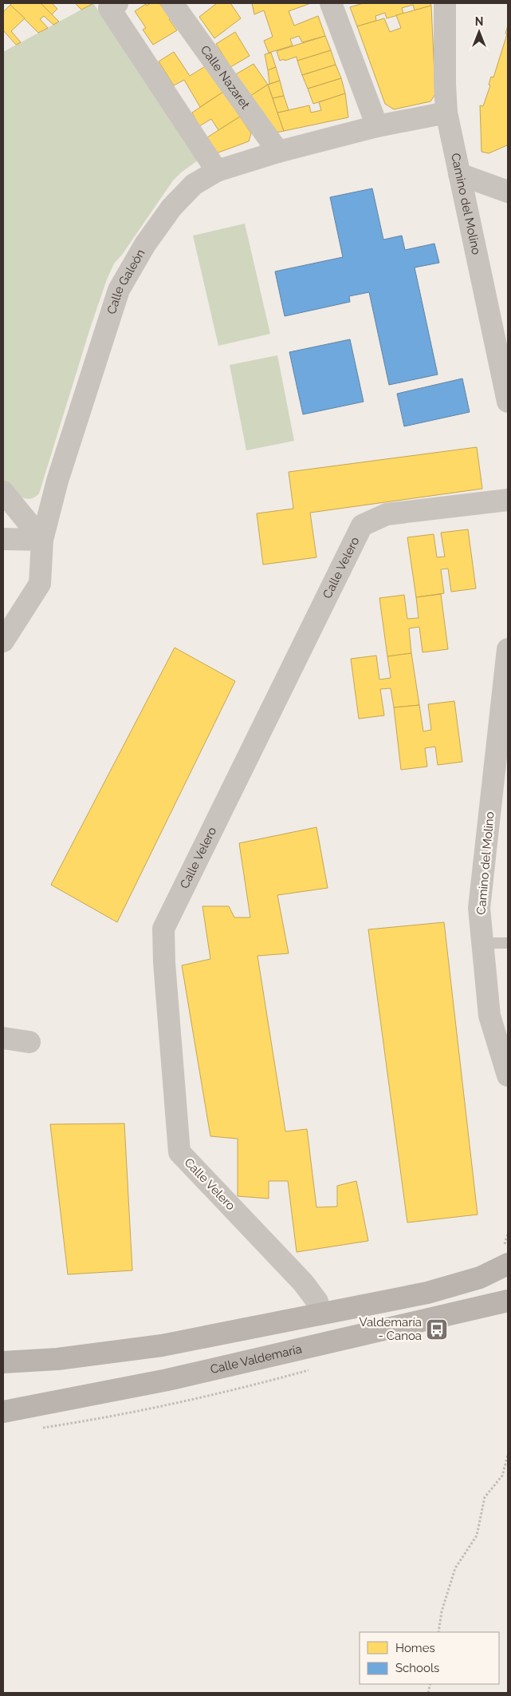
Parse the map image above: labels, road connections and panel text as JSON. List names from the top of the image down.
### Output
{
  "streets": {
    "main road": ["Calle Valdemaría"],
    "street": [
      "Calle Nazaret",
      "Camino del Molino",
      "Calle Galeón",
      "Calle Velero"
    ]
  },
  "crossings": [
    ["Calle Nazaret", "Calle Galeón"],
    ["Camino del Molino", "Calle Galeón"]
  ],
  "places": {
    "bus stop": ["Valdemaría - Canoa"]
  },
  "legend": ["Homes", "Schools"],
  "north": "top"
}
